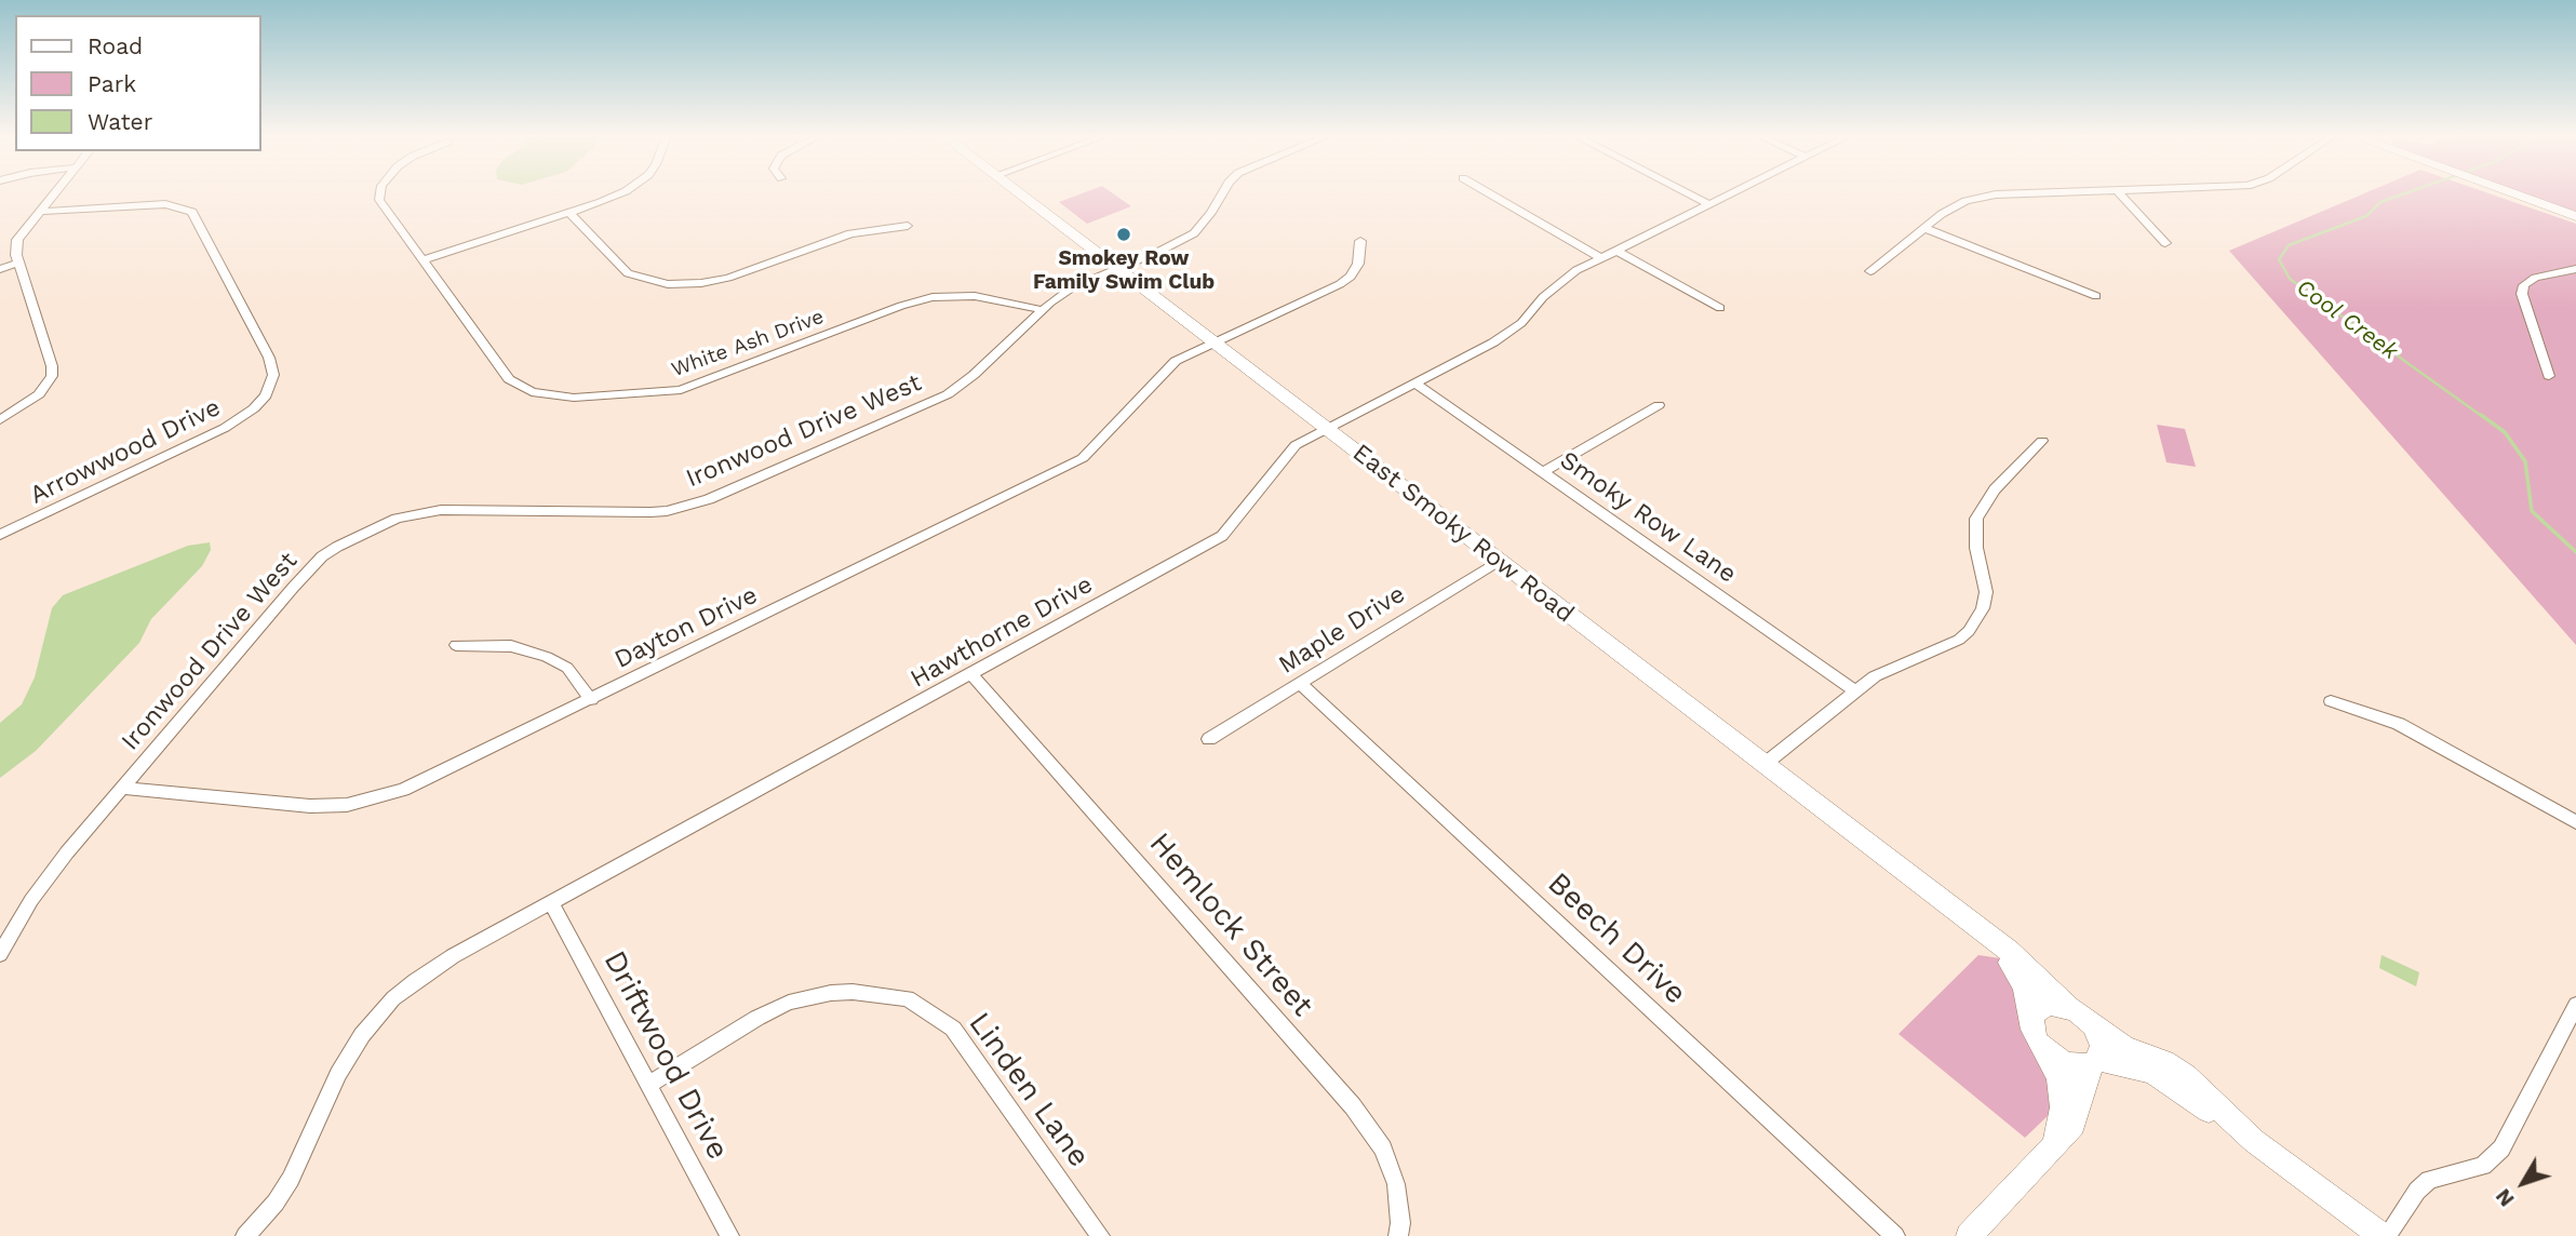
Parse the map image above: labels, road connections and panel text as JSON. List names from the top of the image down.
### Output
{
  "streets": {
    "street": [
      "White Ash Drive",
      "Ironwood Drive West",
      "Arrowwood Drive",
      "Smoky Row Lane",
      "East Smoky Row Road",
      "Dayton Drive",
      "Maple Drive",
      "Hawthorne Drive",
      "Hemlock Street",
      "Beech Drive",
      "Driftwood Drive",
      "Linden Lane"
    ]
  },
  "crossings": [
    ["White Ash Drive", "Ironwood Drive West"],
    ["Ironwood Drive West", "East Smoky Row Road"],
    ["Ironwood Drive West", "Dayton Drive"],
    ["Smoky Row Lane", "Hawthorne Drive"],
    ["East Smoky Row Road", "Dayton Drive"],
    ["East Smoky Row Road", "Maple Drive"],
    ["East Smoky Row Road", "Hawthorne Drive"],
    ["Maple Drive", "Beech Drive"],
    ["Hawthorne Drive", "Hemlock Street"],
    ["Hawthorne Drive", "Driftwood Drive"],
    ["Driftwood Drive", "Linden Lane"]
  ],
  "water": ["Cool Creek"],
  "places": ["Smokey Row Family Swim Club"],
  "legend": ["Road", "Park", "Water"],
  "north": "bottom left"
}
